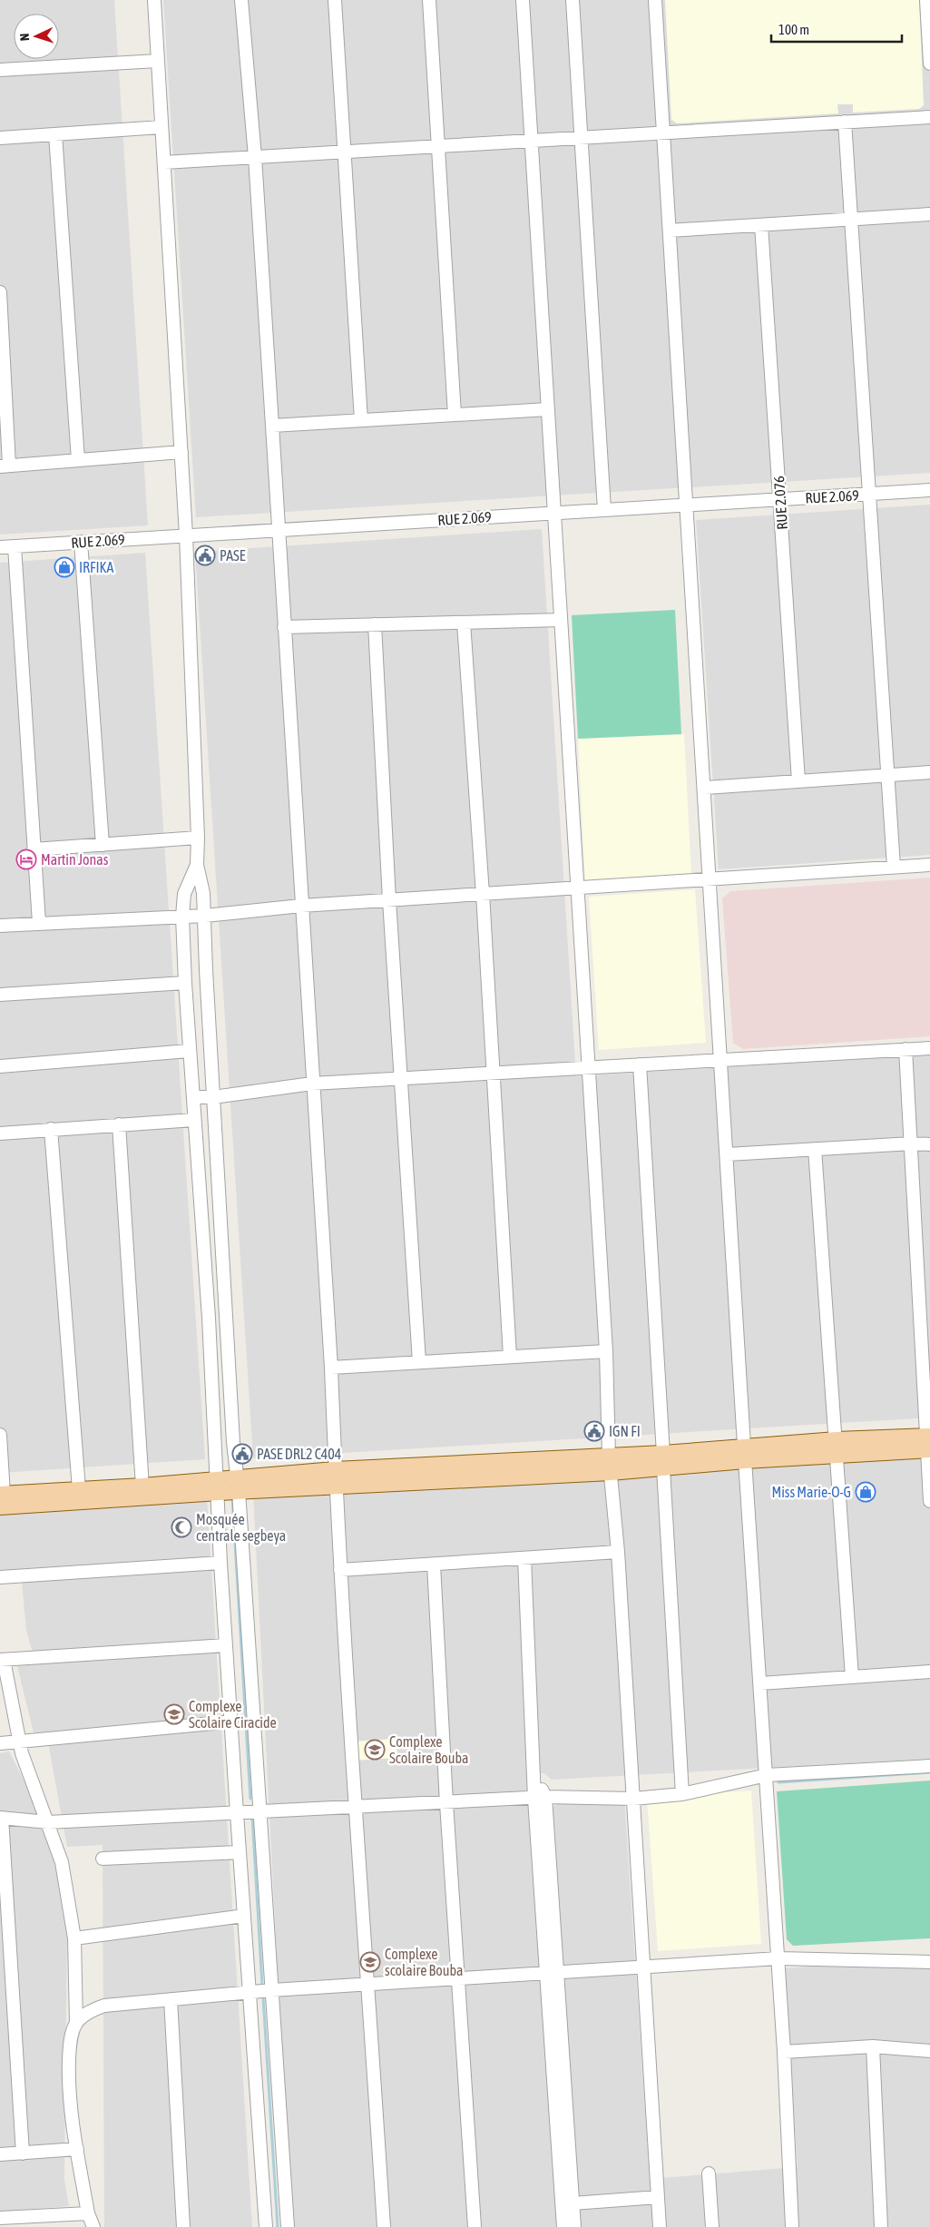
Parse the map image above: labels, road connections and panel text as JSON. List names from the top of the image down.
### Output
{
  "streets": {
    "street": ["RUE 2.069", "RUE 2.076"]
  },
  "crossings": [
    ["RUE 2.069", "RUE 2.076"]
  ],
  "places": {
    "public building": ["PASE", "IGN FI", "PASE DRL2 C404"],
    "shop": ["IRFIKA", "Miss Marie-O-G"],
    "hotel": ["Martin Jonas"],
    "mosque": ["Mosquée centrale segbeya"],
    "school or university": ["Complexe Scolaire Ciracide", "Complexe Scolaire Bouba", "Complexe scolaire Bouba"]
  },
  "scale_bar": "100 m",
  "north": "left"
}
